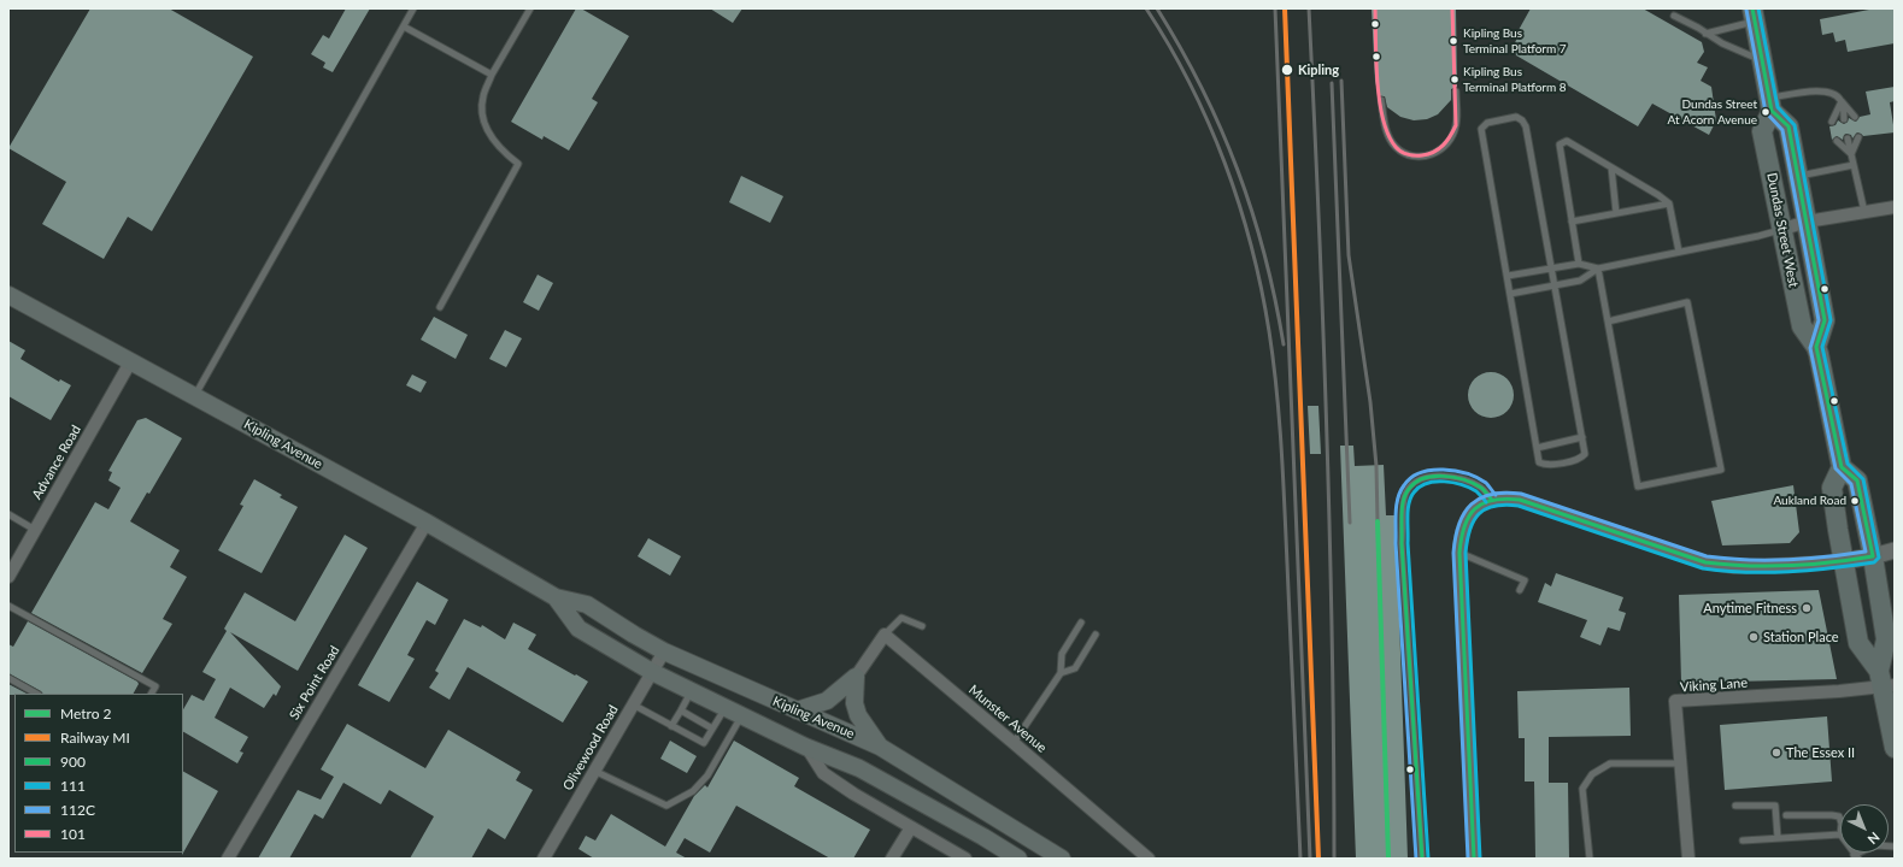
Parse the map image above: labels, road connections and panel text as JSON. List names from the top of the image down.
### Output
{
  "streets": {
    "main road": ["Dundas Street West", "Kipling Avenue"],
    "street": [
      "Advance Road",
      "Six Point Road",
      "Viking Lane",
      "Munster Avenue",
      "Olivewood Road"
    ]
  },
  "crossings": [
    ["Kipling Avenue", "Advance Road"],
    ["Kipling Avenue", "Six Point Road"],
    ["Kipling Avenue", "Olivewood Road"]
  ],
  "places": [
    "Kipling Bus Terminal Platform 7",
    "Kipling",
    "Kipling Bus Terminal Platform 8",
    "Dundas Street At Acorn Avenue",
    "Aukland Road",
    "Anytime Fitness",
    "Station Place",
    "The Essex II"
  ],
  "lines": [
    "rail line MI",
    "transit line 900",
    "transit line 111",
    "transit line 101",
    "transit line 112C",
    "metro line 2"
  ],
  "legend": [
    "Metro 2",
    "Railway MI",
    "900",
    "111",
    "112C",
    "101"
  ],
  "north": "bottom right"
}
